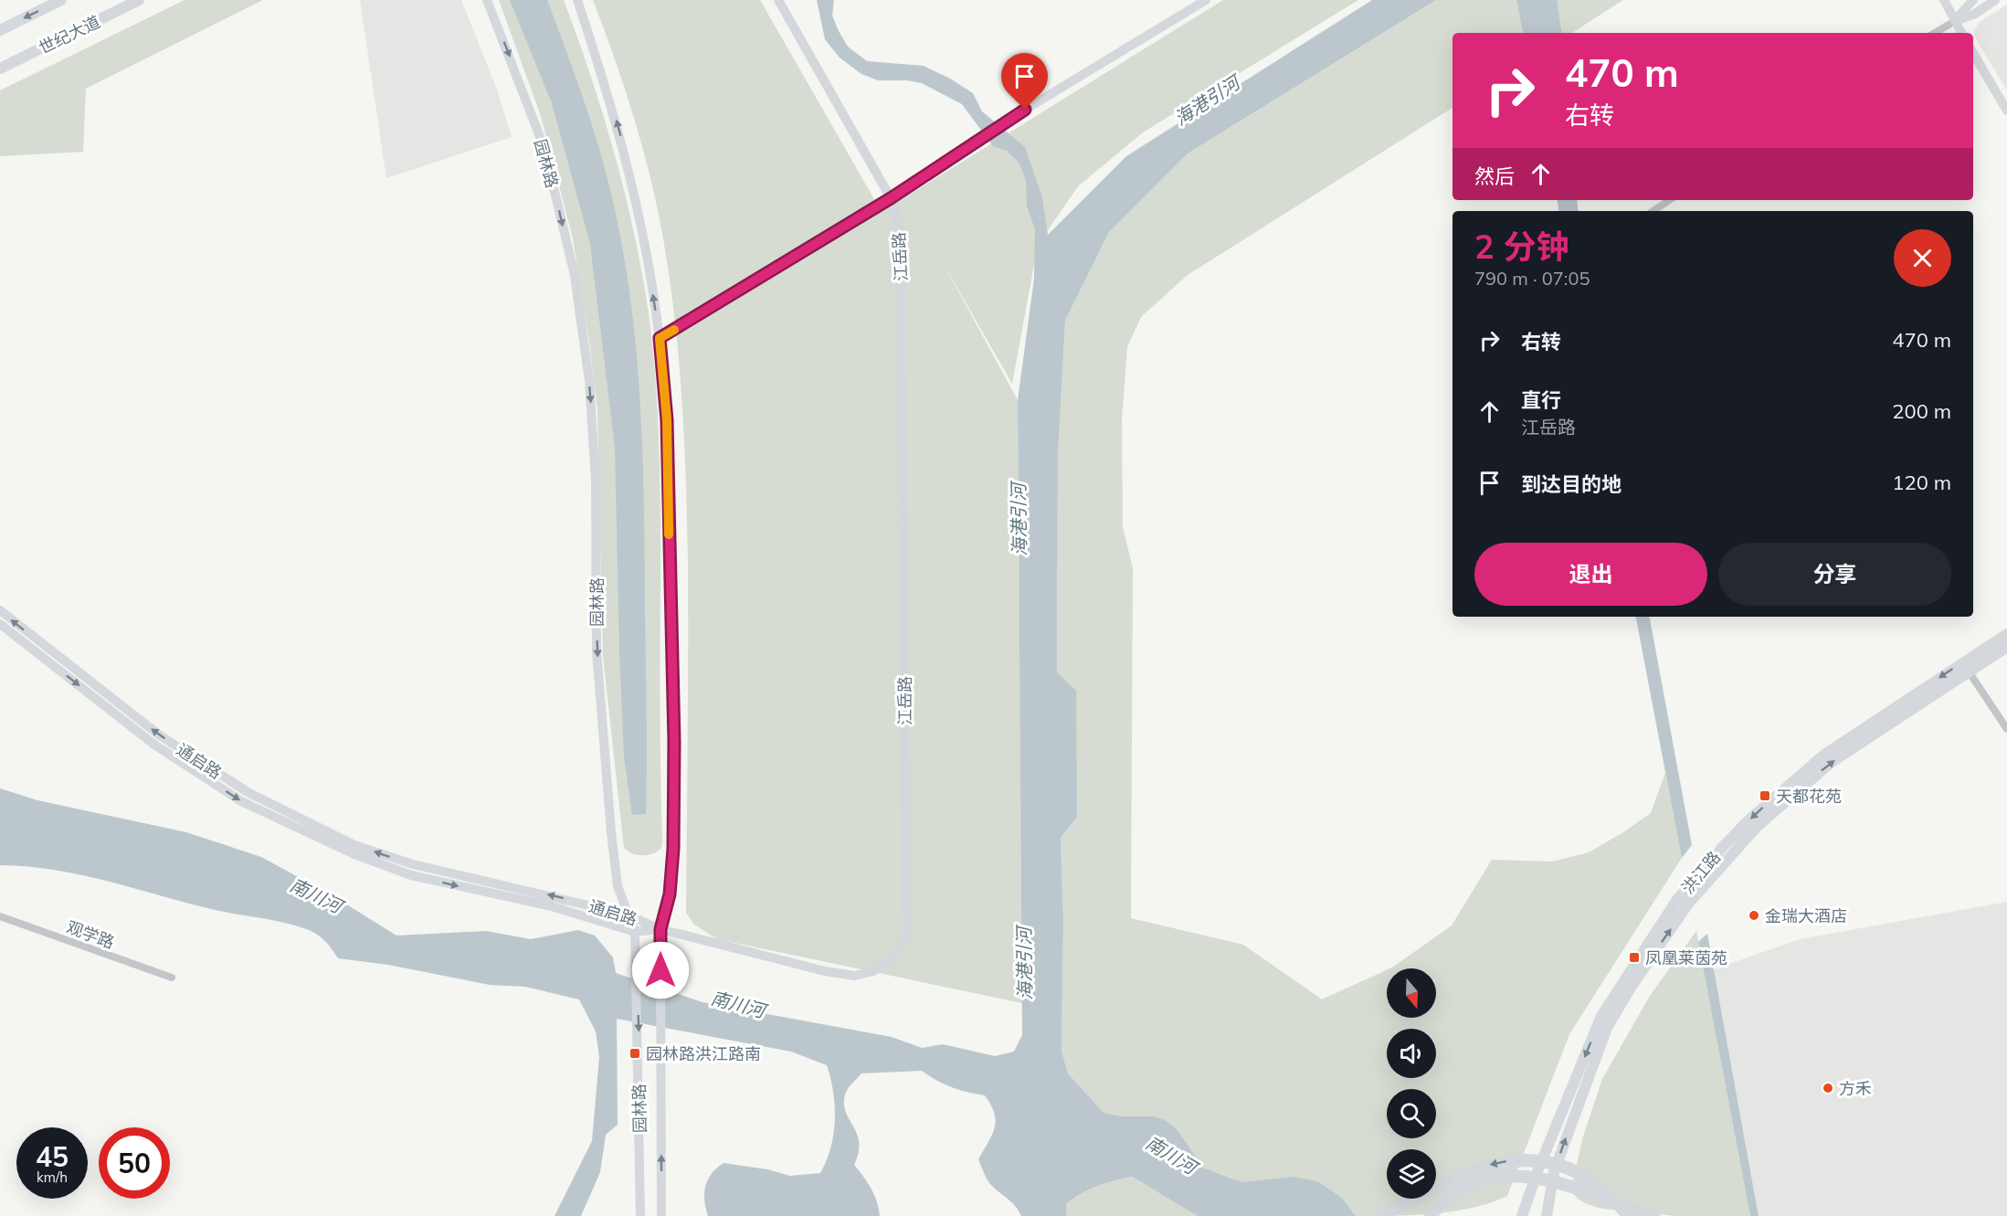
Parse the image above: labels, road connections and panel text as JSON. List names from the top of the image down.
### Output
{
  "streets": {
    "main road": ["世纪大道", "洪江路"],
    "street": [
      "园林路",
      "江岳路",
      "通启路",
      "观学路"
    ]
  },
  "crossings": [
    ["园林路", "江岳路"],
    ["园林路", "通启路"],
    ["江岳路", "通启路"]
  ],
  "water": ["海港引河", "南川河"],
  "places": {
    "transit": ["天都花苑", "凤凰莱茵苑", "园林路洪江路南"],
    "other": ["金瑞大酒店", "方禾"]
  },
  "north": "bottom",
  "page": {
    "turn": ["470 m", "右转"],
    "then": "然后",
    "heading": ["2 分钟", "790 m · 07:05"],
    "list": [
      {
        "name": "右转",
        "value": "470 m"
      },
      {
        "name": "直行",
        "note": "江岳路",
        "value": "200 m"
      },
      {
        "name": "到达目的地",
        "value": "120 m"
      }
    ],
    "buttons": ["退出", "分享"],
    "speed": "45 km/h",
    "limit": "50"
  }
}
